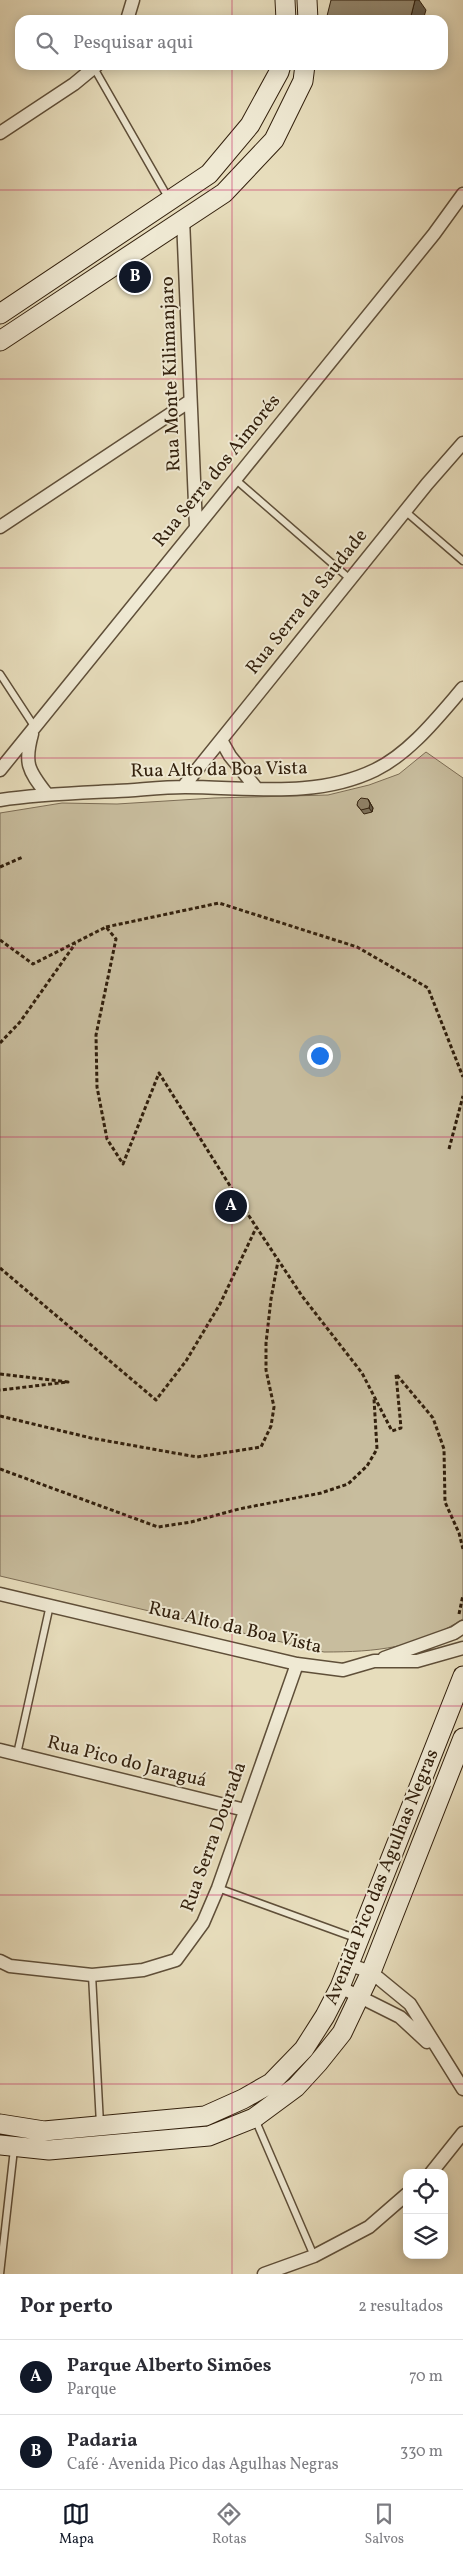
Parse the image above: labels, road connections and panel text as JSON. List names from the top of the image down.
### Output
{
  "streets": {
    "street": [
      "Rua Monte Kilimanjaro",
      "Rua Serra dos Aimorés",
      "Rua Serra da Saudade",
      "Rua Alto da Boa Vista",
      "Rua Pico do Jaraguá",
      "Rua Serra Dourada",
      "Avenida Pico das Agulhas Negras"
    ]
  },
  "crossings": [
    ["Rua Monte Kilimanjaro", "Rua Serra dos Aimorés"],
    ["Rua Serra da Saudade", "Rua Alto da Boa Vista"],
    ["Rua Alto da Boa Vista", "Rua Serra Dourada"],
    ["Rua Pico do Jaraguá", "Rua Serra Dourada"]
  ],
  "page": {
    "search": "Pesquisar aqui",
    "pins": ["B", "A"],
    "heading": ["Por perto", "2 resultados"],
    "list": [
      {
        "mark": "A",
        "name": "Parque Alberto Simões",
        "note": "Parque",
        "value": "70 m"
      },
      {
        "mark": "B",
        "name": "Padaria",
        "note": "Café · Avenida Pico das Agulhas Negras",
        "value": "330 m"
      }
    ],
    "nav": ["Mapa", "Rotas", "Salvos"]
  }
}
